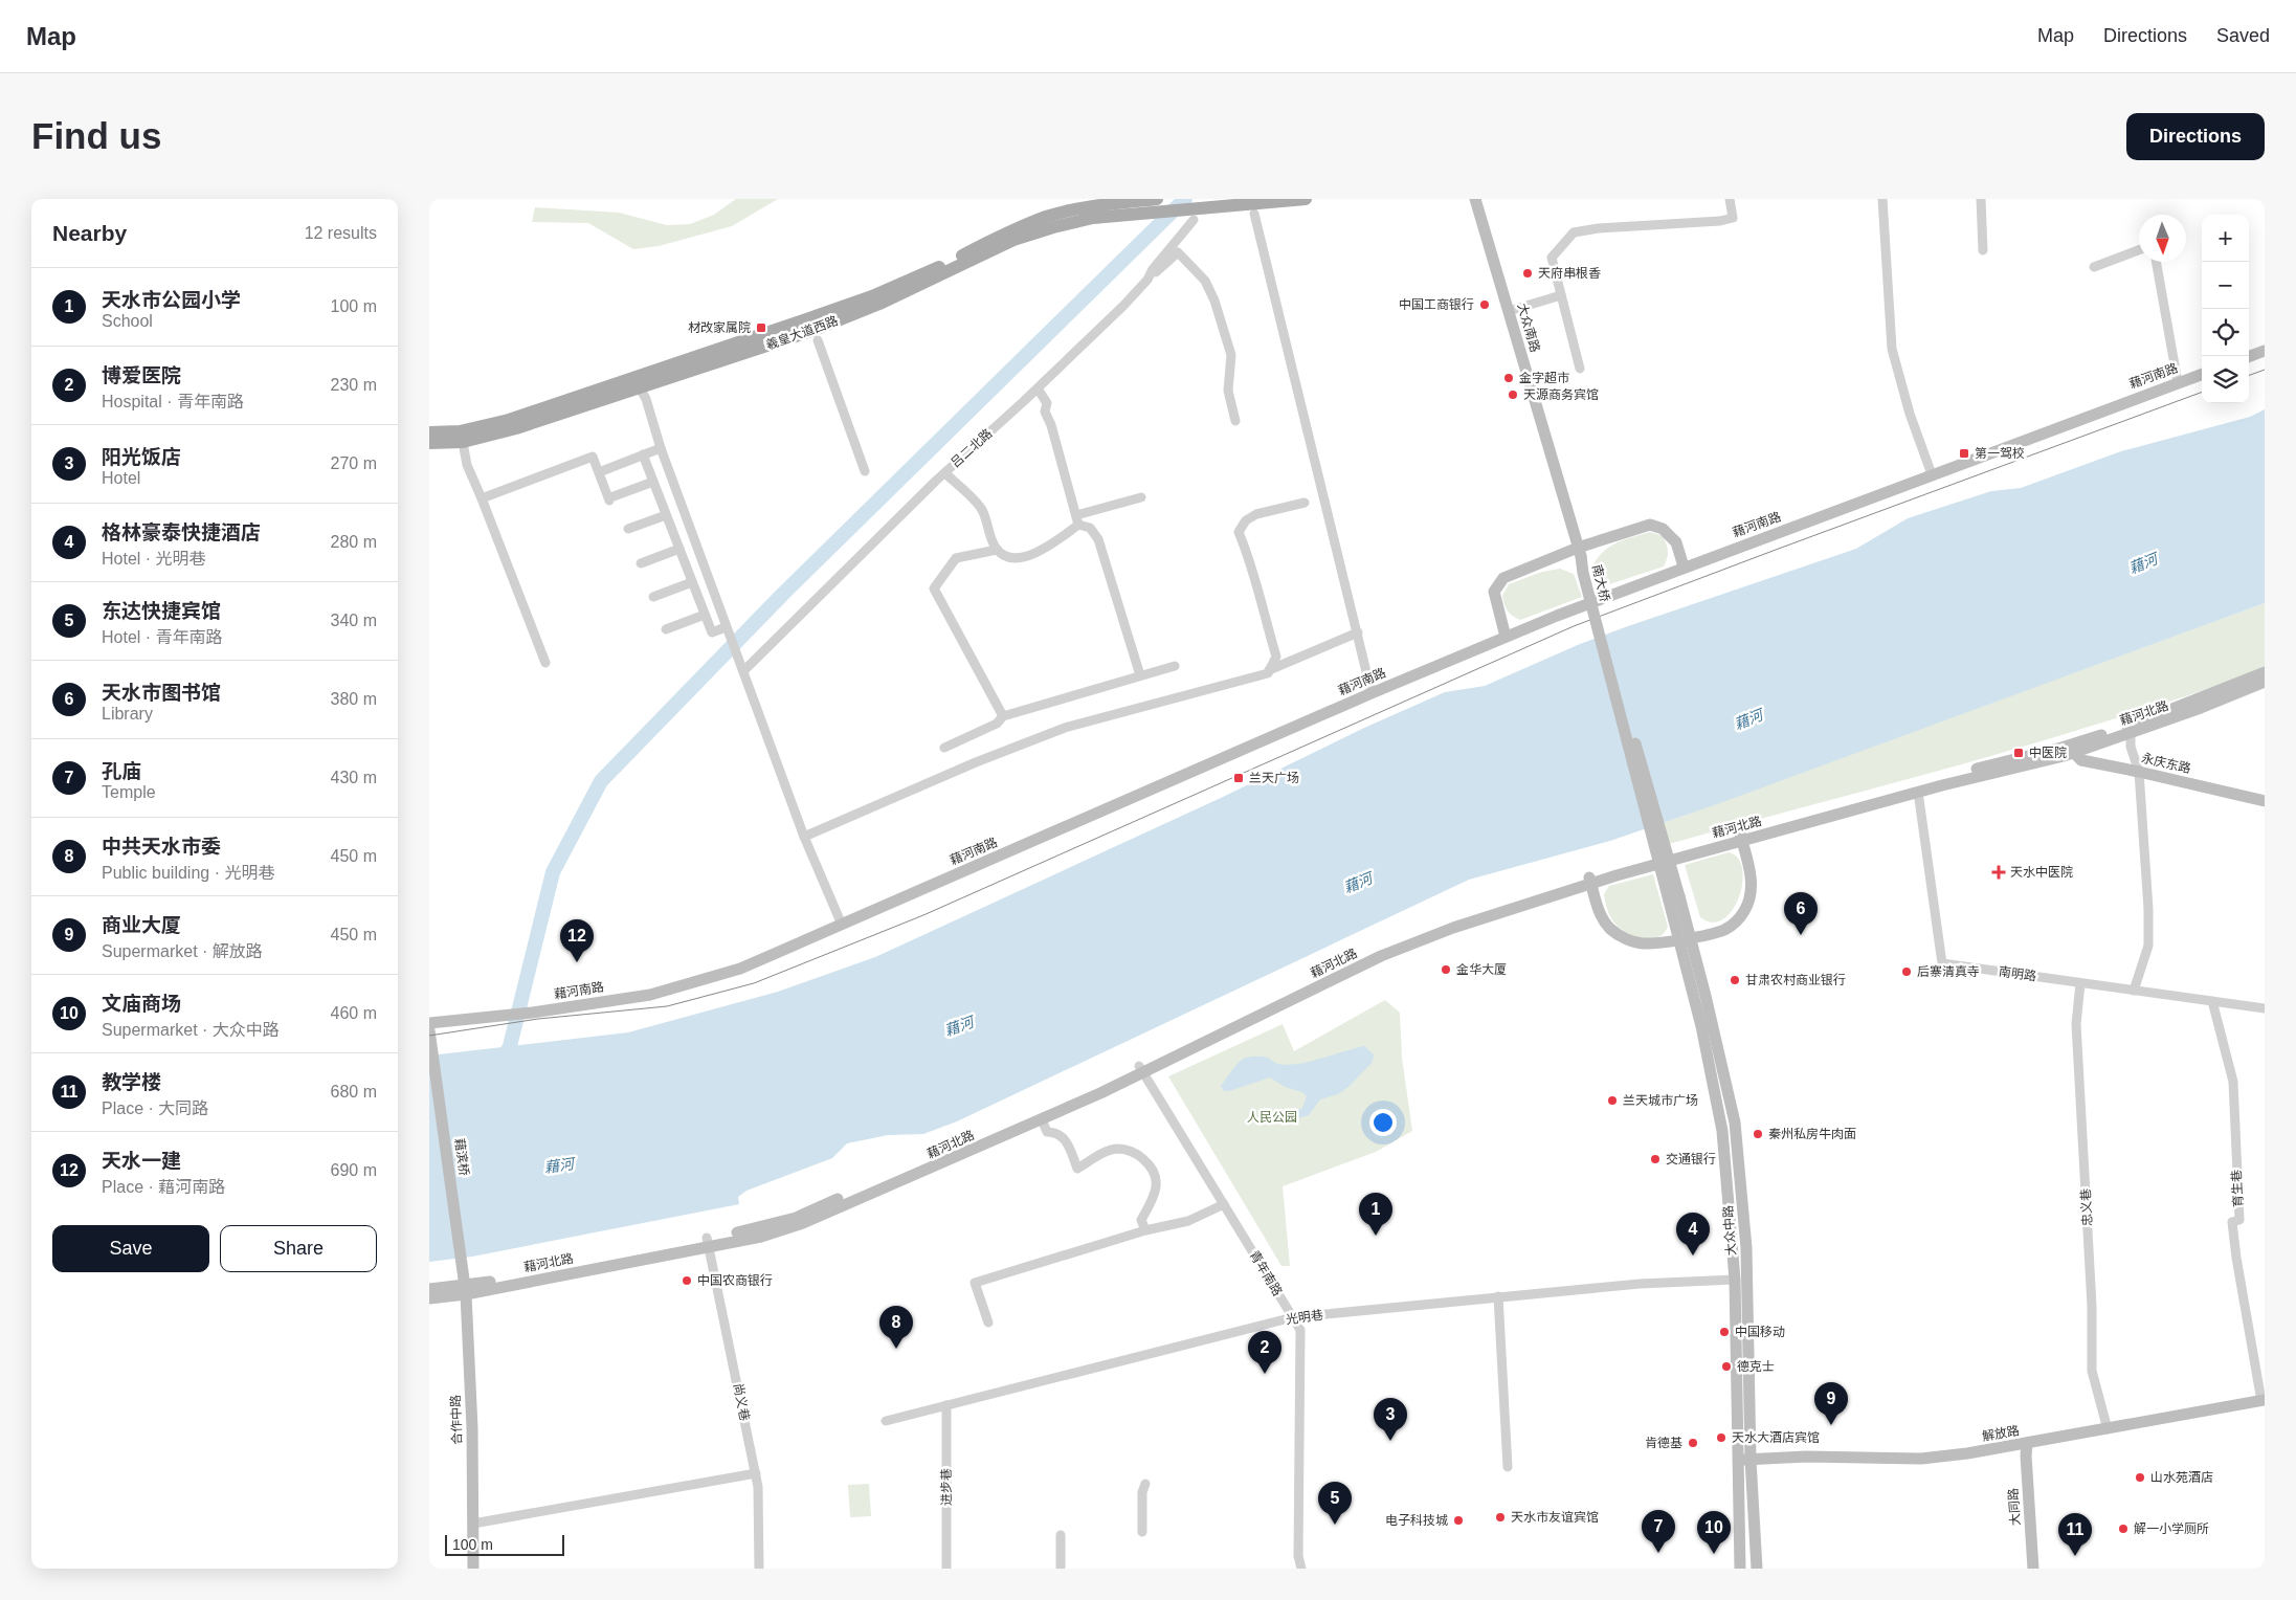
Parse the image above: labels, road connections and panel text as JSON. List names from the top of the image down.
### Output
{
  "streets": {
    "main road": [
      "大众南路",
      "羲皇大道西路",
      "藉河南路",
      "南大桥",
      "藉河北路",
      "永庆东路",
      "藉滨桥",
      "大众中路",
      "合作中路",
      "解放路",
      "大同路"
    ],
    "street": [
      "吕二北路",
      "南明路",
      "育生巷",
      "忠义巷",
      "青年南路",
      "光明巷",
      "尚义巷",
      "进步巷"
    ]
  },
  "crossings": [
    ["大众南路", "南大桥"],
    ["南大桥", "大众中路"],
    ["藉河北路", "永庆东路"],
    ["藉河北路", "南明路"],
    ["藉河北路", "青年南路"],
    ["藉河北路", "尚义巷"],
    ["藉河北路", "合作中路"],
    ["南明路", "育生巷"],
    ["南明路", "忠义巷"],
    ["藉滨桥", "合作中路"],
    ["育生巷", "解放路"],
    ["忠义巷", "解放路"],
    ["大众中路", "光明巷"],
    ["大众中路", "解放路"],
    ["青年南路", "光明巷"],
    ["光明巷", "进步巷"],
    ["解放路", "大同路"]
  ],
  "water": ["藉河"],
  "parks": ["人民公园"],
  "places": {
    "other": [
      "天府串根香",
      "中国工商银行",
      "金字超市",
      "天源商务宾馆",
      "金华大厦",
      "后寨清真寺",
      "甘肃农村商业银行",
      "兰天城市广场",
      "秦州私房牛肉面",
      "交通银行",
      "中国农商银行",
      "中国移动",
      "德克士",
      "天水大酒店宾馆",
      "肯德基",
      "山水苑酒店",
      "天水市友谊宾馆",
      "电子科技城",
      "解一小学厕所"
    ],
    "transit": [
      "材改家属院",
      "第一驾校",
      "中医院",
      "兰天广场"
    ],
    "health": ["天水中医院"]
  },
  "scale_bar": "100 m",
  "north": "bottom",
  "page": {
    "header": "Map",
    "nav": ["Map", "Directions", "Saved"],
    "buttons": [
      "Directions",
      ["Save", "Share"]
    ],
    "title": "Find us",
    "heading": ["Nearby", "12 results"],
    "map_buttons": ["+", "−"],
    "list": [
      {
        "mark": "1",
        "name": "天水市公园小学",
        "note": "School",
        "value": "100 m"
      },
      {
        "mark": "2",
        "name": "博爱医院",
        "note": "Hospital · 青年南路",
        "value": "230 m"
      },
      {
        "mark": "3",
        "name": "阳光饭店",
        "note": "Hotel",
        "value": "270 m"
      },
      {
        "mark": "4",
        "name": "格林豪泰快捷酒店",
        "note": "Hotel · 光明巷",
        "value": "280 m"
      },
      {
        "mark": "5",
        "name": "东达快捷宾馆",
        "note": "Hotel · 青年南路",
        "value": "340 m"
      },
      {
        "mark": "6",
        "name": "天水市图书馆",
        "note": "Library",
        "value": "380 m"
      },
      {
        "mark": "7",
        "name": "孔庙",
        "note": "Temple",
        "value": "430 m"
      },
      {
        "mark": "8",
        "name": "中共天水市委",
        "note": "Public building · 光明巷",
        "value": "450 m"
      },
      {
        "mark": "9",
        "name": "商业大厦",
        "note": "Supermarket · 解放路",
        "value": "450 m"
      },
      {
        "mark": "10",
        "name": "文庙商场",
        "note": "Supermarket · 大众中路",
        "value": "460 m"
      },
      {
        "mark": "11",
        "name": "教学楼",
        "note": "Place · 大同路",
        "value": "680 m"
      },
      {
        "mark": "12",
        "name": "天水一建",
        "note": "Place · 藉河南路",
        "value": "690 m"
      }
    ],
    "pins": [
      "6",
      "12",
      "1",
      "4",
      "8",
      "2",
      "9",
      "3",
      "5",
      "7",
      "10",
      "11"
    ],
    "scale": "100 m"
  }
}
